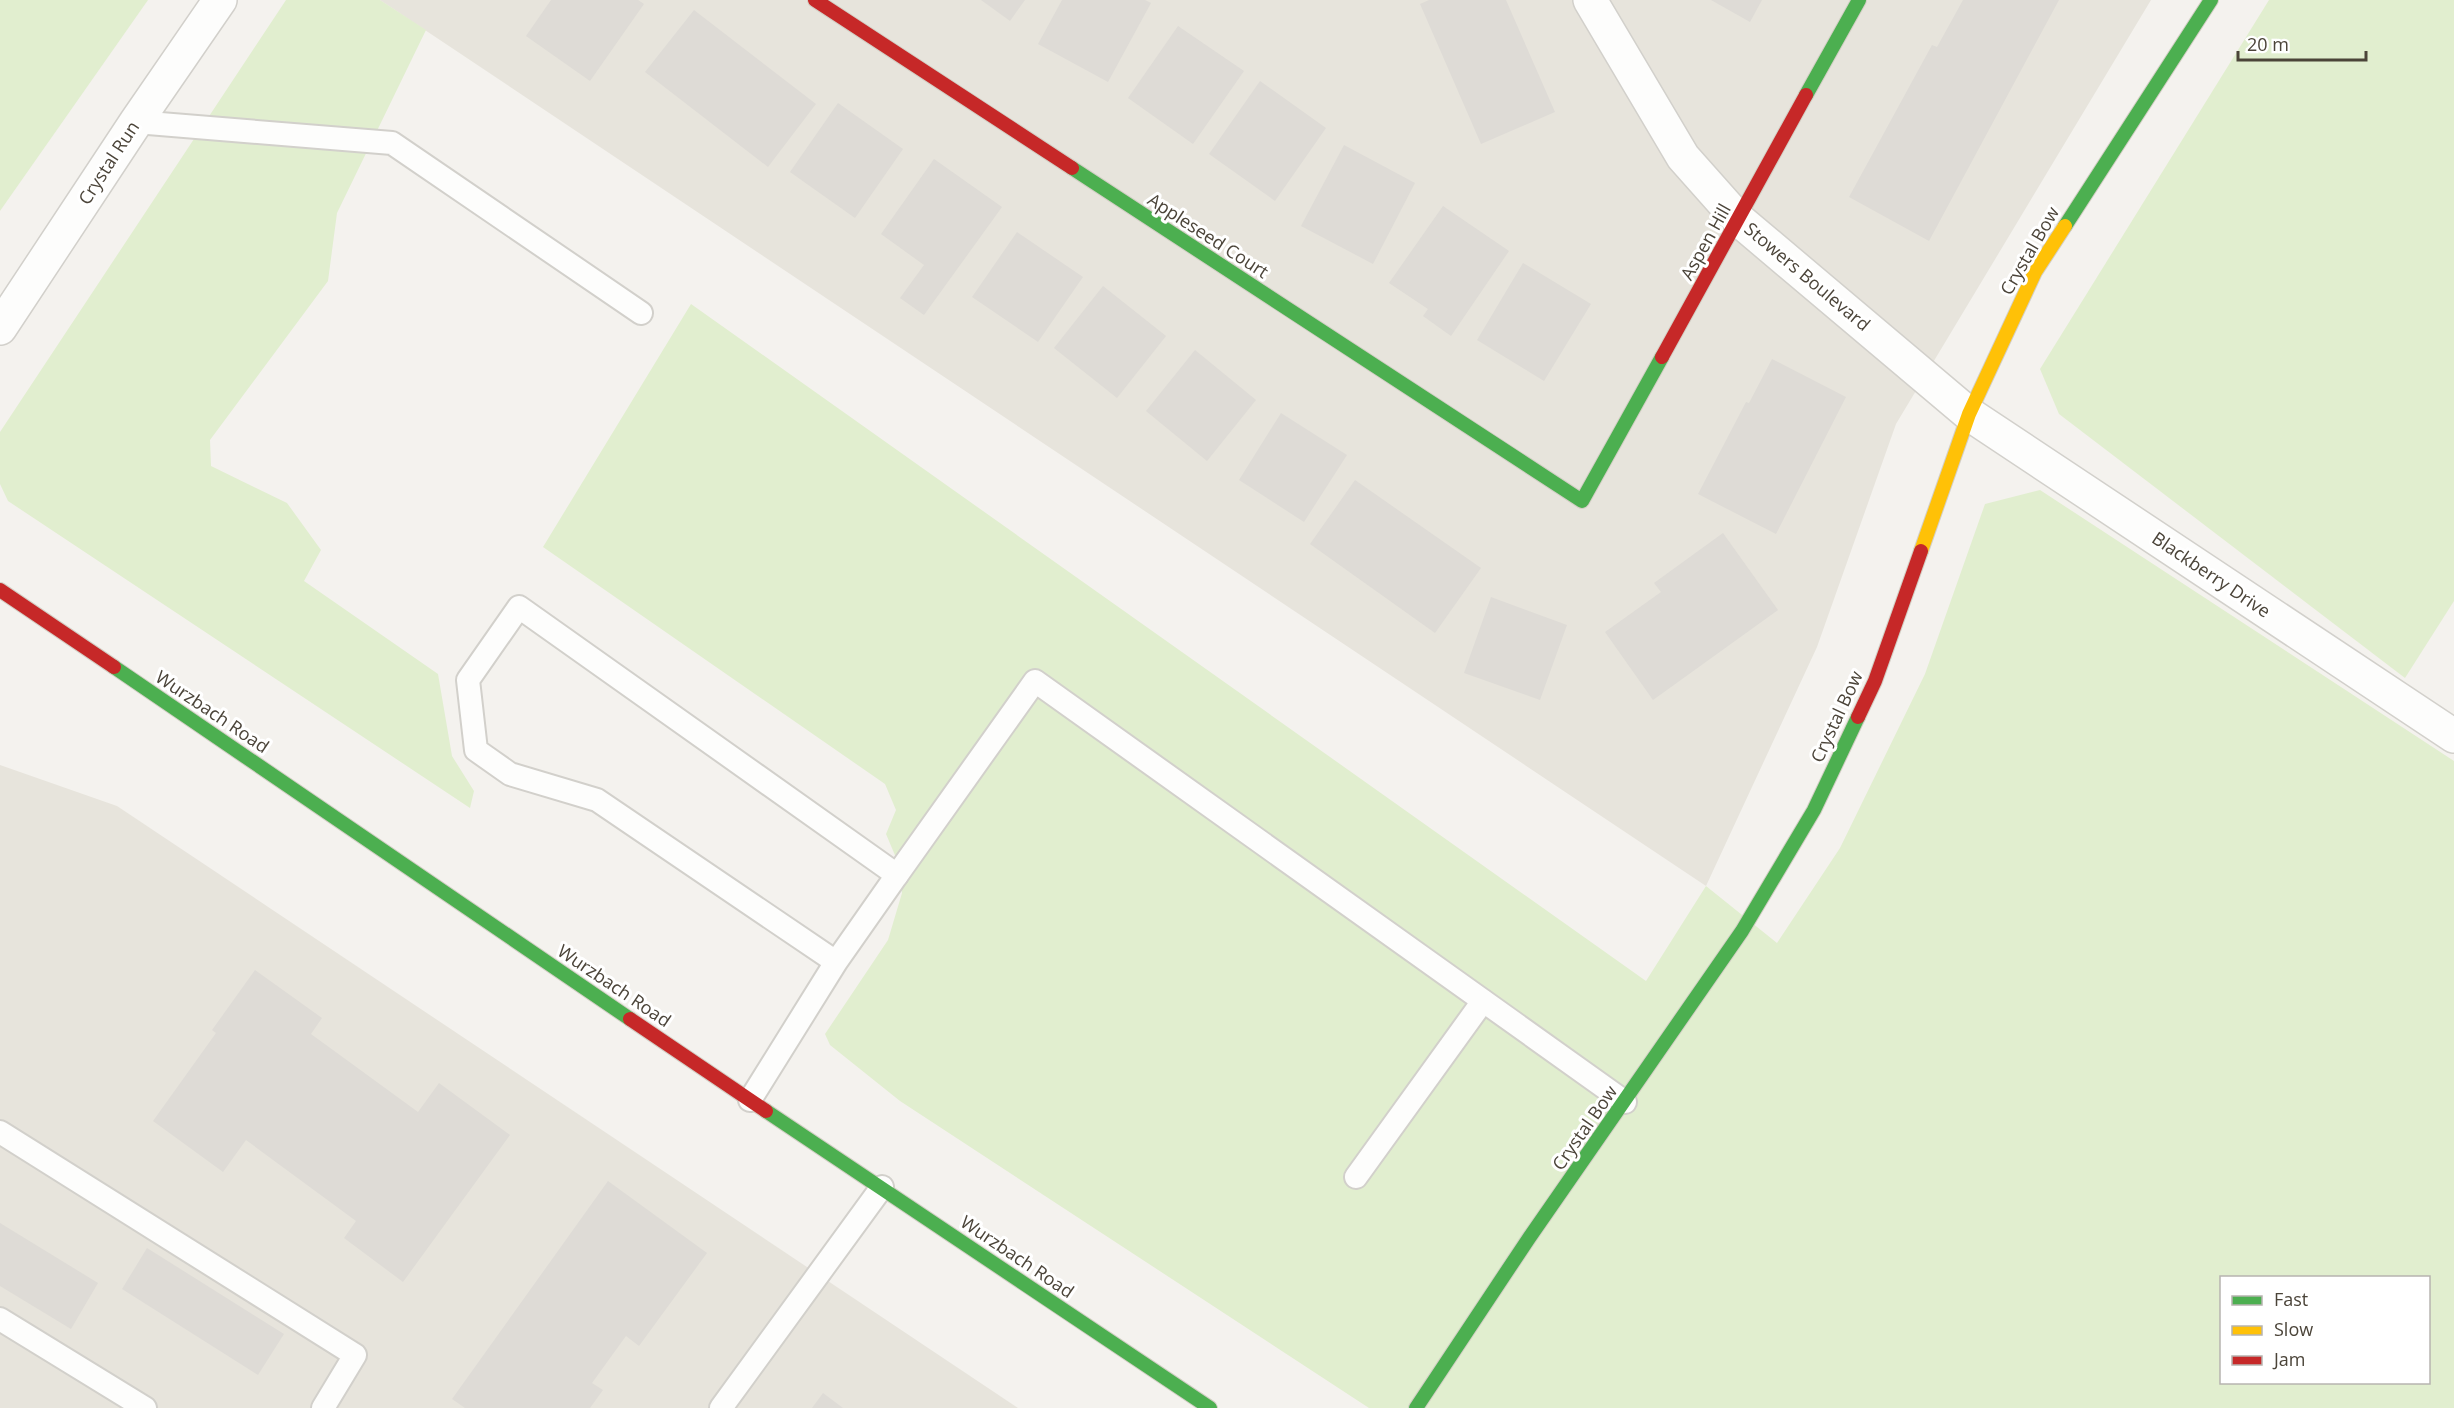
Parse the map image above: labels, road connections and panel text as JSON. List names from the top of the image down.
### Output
{
  "streets": {
    "street": [
      "Crystal Run",
      "Appleseed Court",
      "Aspen Hill",
      "Crystal Bow",
      "Stowers Boulevard",
      "Blackberry Drive",
      "Wurzbach Road"
    ]
  },
  "crossings": [
    ["Appleseed Court", "Aspen Hill"],
    ["Aspen Hill", "Stowers Boulevard"],
    ["Crystal Bow", "Stowers Boulevard"],
    ["Crystal Bow", "Blackberry Drive"],
    ["Stowers Boulevard", "Blackberry Drive"]
  ],
  "legend": ["Fast", "Slow", "Jam"],
  "scale_bar": "20 m"
}
